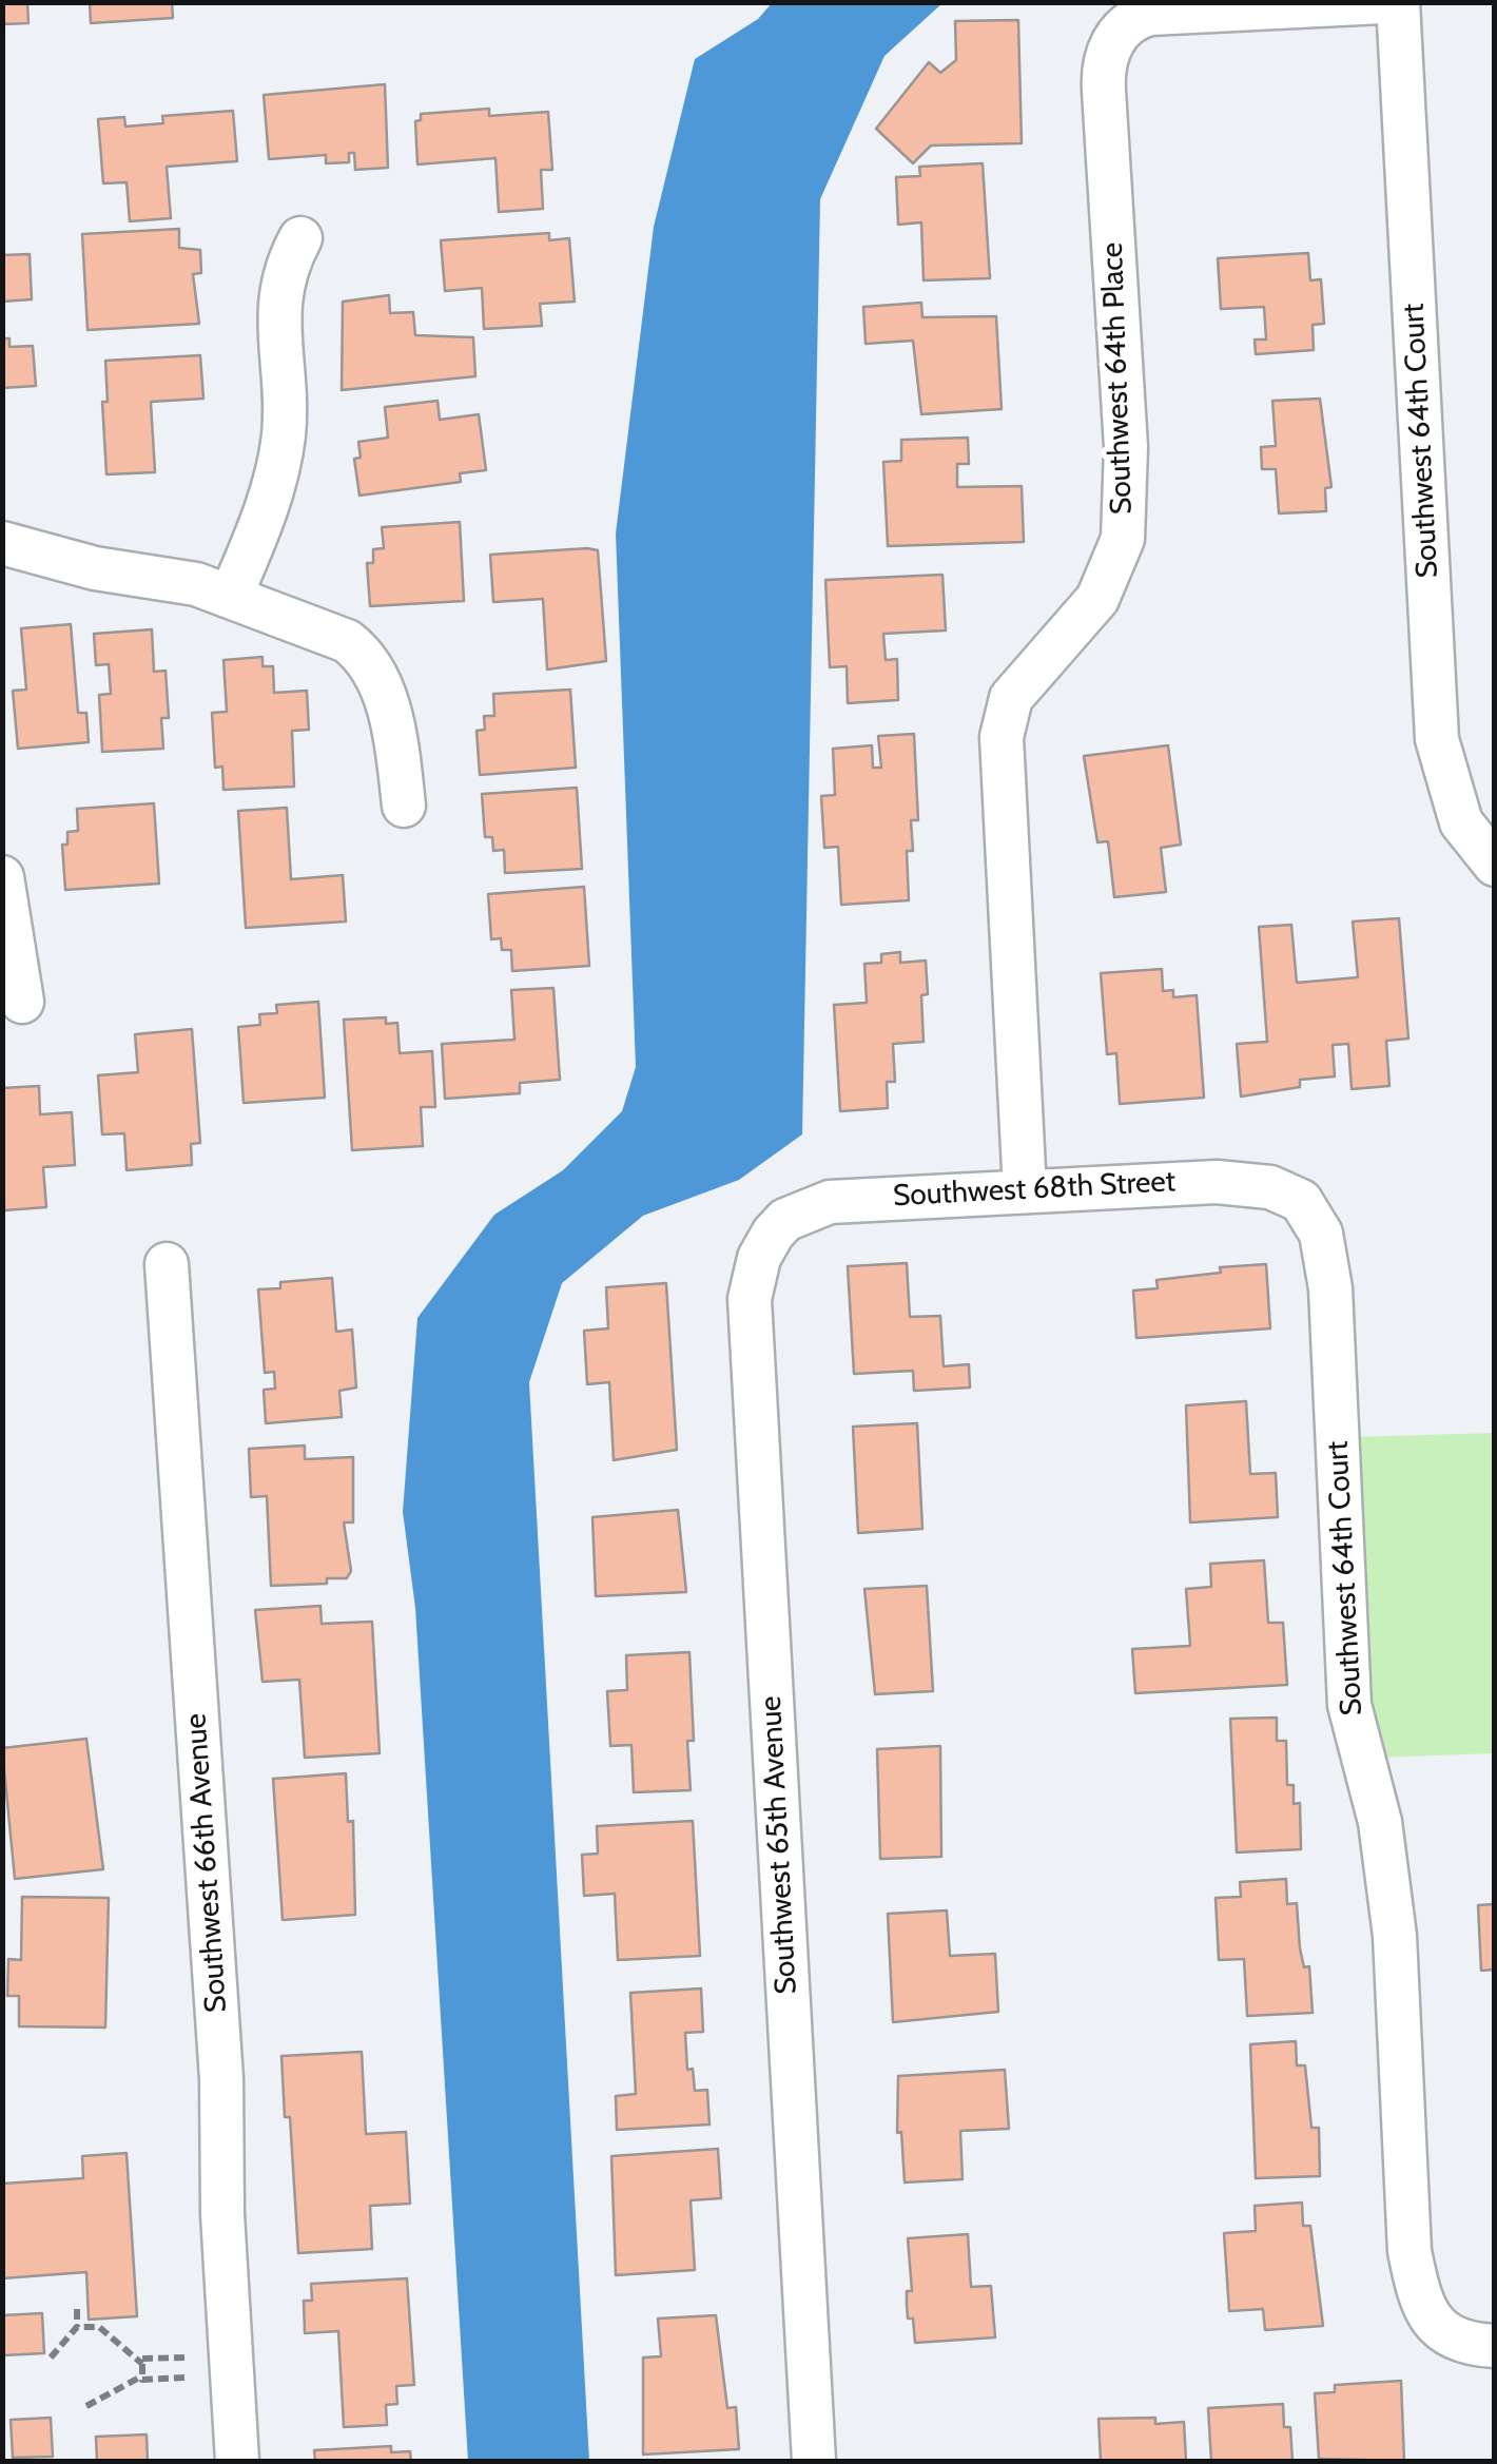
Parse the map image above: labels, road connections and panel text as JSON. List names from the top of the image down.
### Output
{
  "streets": {
    "street": [
      "Southwest 64th Place",
      "Southwest 64th Court",
      "Southwest 68th Street",
      "Southwest 65th Avenue",
      "Southwest 66th Avenue"
    ]
  },
  "crossings": [
    ["Southwest 64th Place", "Southwest 68th Street"],
    ["Southwest 64th Court", "Southwest 68th Street"],
    ["Southwest 68th Street", "Southwest 65th Avenue"]
  ]
}
